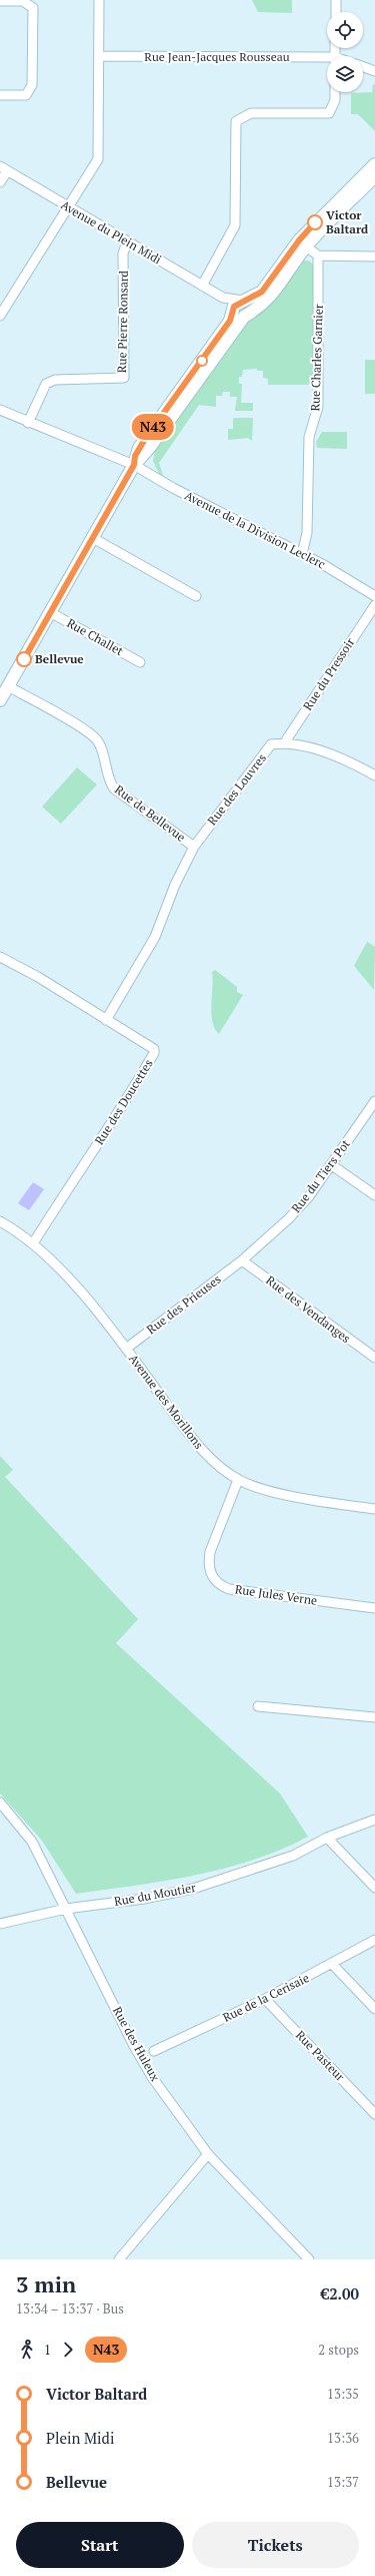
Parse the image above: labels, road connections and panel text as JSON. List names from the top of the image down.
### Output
{
  "streets": {
    "street": [
      "Rue Jean-Jacques Rousseau",
      "Avenue du Plein Midi",
      "Rue Pierre Ronsard",
      "Rue Charles Garnier",
      "Avenue de la Division Leclerc",
      "Rue Challet",
      "Rue du Pressoir",
      "Rue des Louvres",
      "Rue de Bellevue",
      "Rue des Doucettes",
      "Rue du Tiers Pot",
      "Rue des Prieuses",
      "Rue des Vendanges",
      "Avenue des Morillons",
      "Rue Jules Verne",
      "Rue du Moutier",
      "Rue de la Cerisaie",
      "Rue des Huleux",
      "Rue Pasteur"
    ]
  },
  "crossings": [
    ["Avenue du Plein Midi", "Rue Pierre Ronsard"],
    ["Rue Pierre Ronsard", "Avenue de la Division Leclerc"],
    ["Rue Charles Garnier", "Avenue de la Division Leclerc"],
    ["Rue du Pressoir", "Rue des Louvres"],
    ["Rue des Louvres", "Rue de Bellevue"],
    ["Rue des Doucettes", "Avenue des Morillons"],
    ["Rue du Tiers Pot", "Rue des Prieuses"],
    ["Rue du Tiers Pot", "Rue des Vendanges"],
    ["Rue des Prieuses", "Rue des Vendanges"],
    ["Rue des Prieuses", "Avenue des Morillons"],
    ["Avenue des Morillons", "Rue Jules Verne"],
    ["Rue du Moutier", "Rue des Huleux"],
    ["Rue de la Cerisaie", "Rue Pasteur"]
  ],
  "places": ["Victor Baltard", "Bellevue"],
  "lines": ["bus line N43"],
  "page": {
    "on_map": "N43",
    "heading": ["3 min", "13:34 – 13:37 · Bus", "€2.00"],
    "legs": ["1", "N43", "2 stops"],
    "list": [
      {
        "name": "Victor Baltard",
        "value": "13:35"
      },
      {
        "name": "Plein Midi",
        "value": "13:36"
      },
      {
        "name": "Bellevue",
        "value": "13:37"
      }
    ],
    "buttons": ["Start", "Tickets"]
  }
}
